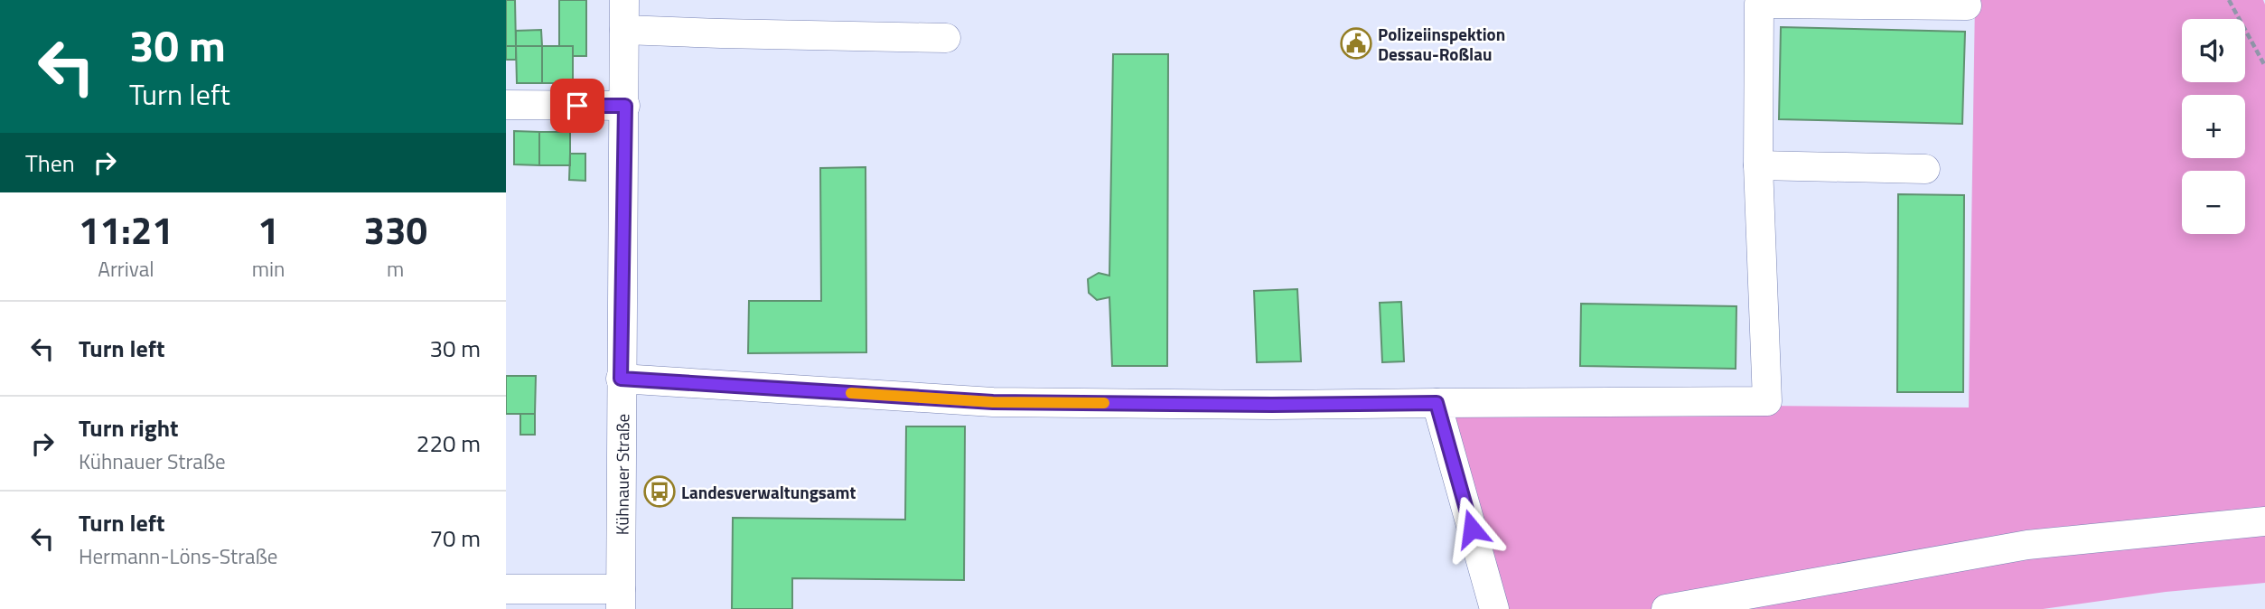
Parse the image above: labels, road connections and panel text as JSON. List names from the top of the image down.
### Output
{
  "streets": {
    "street": ["Kühnauer Straße"]
  },
  "places": {
    "public building": ["Polizeiinspektion Dessau-Roßlau"],
    "bus stop": ["Landesverwaltungsamt"]
  },
  "page": {
    "turn": ["30 m", "Turn left"],
    "map_buttons": ["+", "−"],
    "then": "Then",
    "eta": [
      "11:21",
      "Arrival",
      "1",
      "min",
      "330",
      "m"
    ],
    "list": [
      {
        "name": "Turn left",
        "value": "30 m"
      },
      {
        "name": "Turn right",
        "note": "Kühnauer Straße",
        "value": "220 m"
      },
      {
        "name": "Turn left",
        "note": "Hermann-Löns-Straße",
        "value": "70 m"
      }
    ]
  }
}
